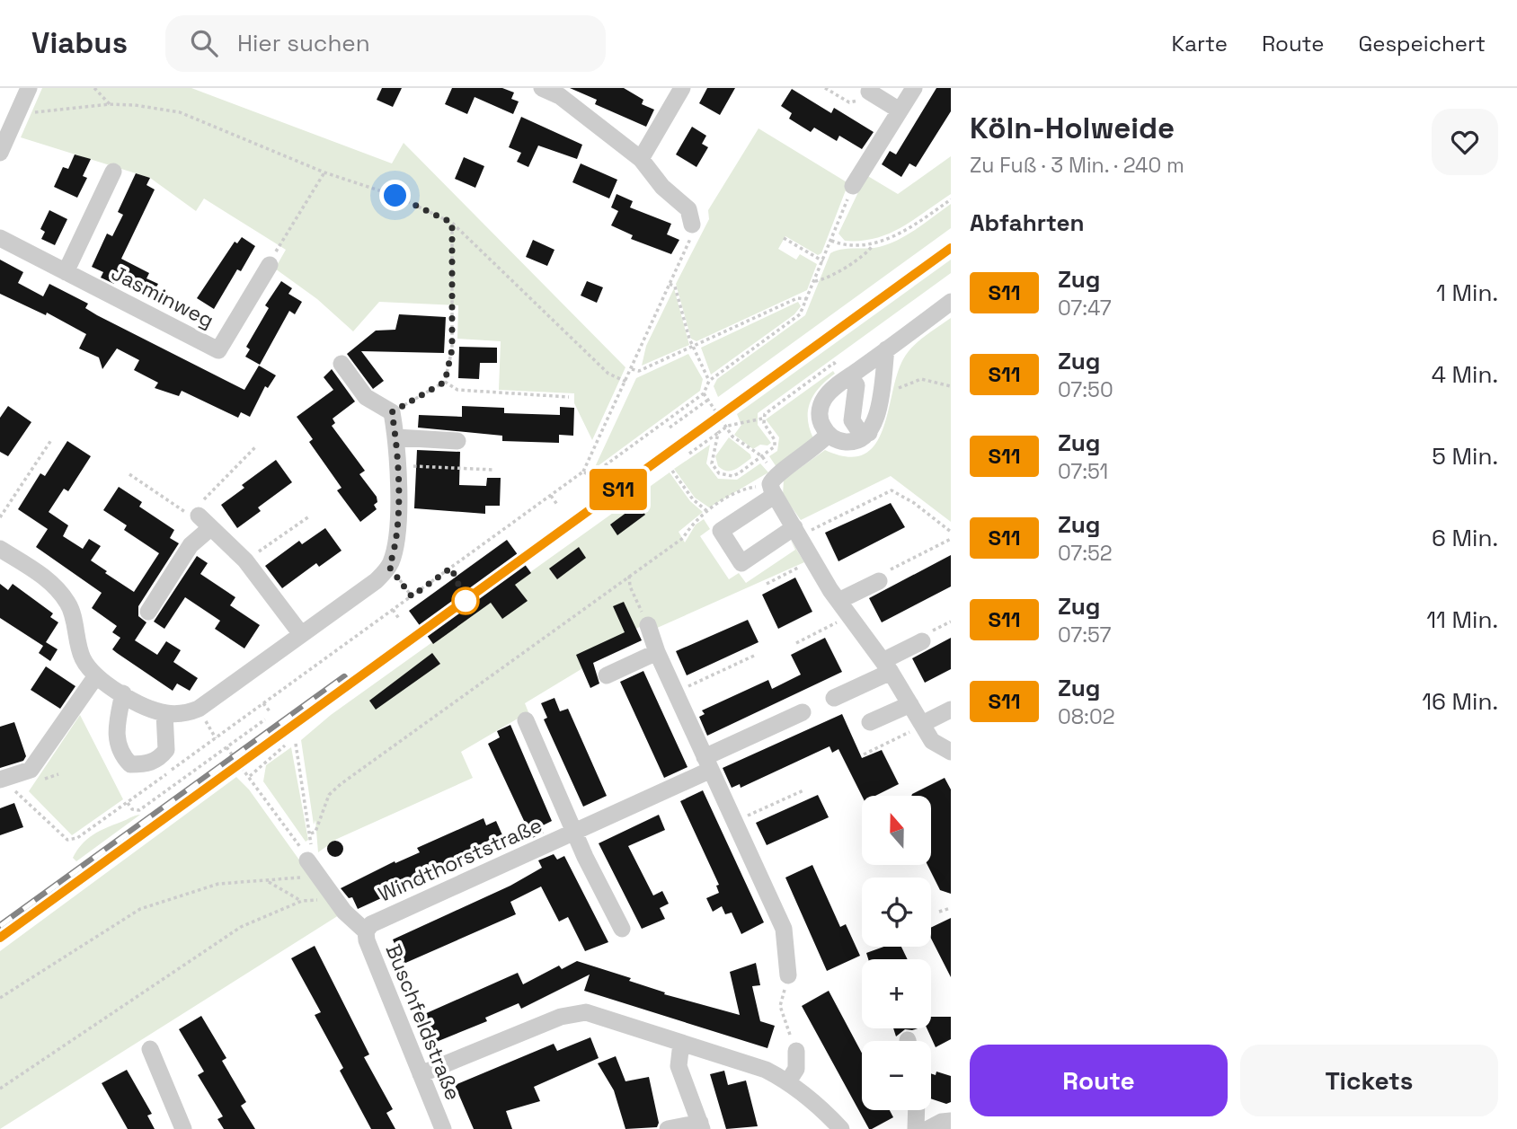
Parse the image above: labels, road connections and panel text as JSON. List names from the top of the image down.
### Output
{
  "streets": {
    "street": ["Jasminweg", "Windthorststraße", "Buschfeldstraße"]
  },
  "crossings": [
    ["Windthorststraße", "Buschfeldstraße"]
  ],
  "north": "top",
  "page": {
    "header": "Viabus",
    "search": "Hier suchen",
    "nav": ["Karte", "Route", "Gespeichert"],
    "on_map": "S11",
    "heading": [
      ["Köln-Holweide", "Zu Fuß · 3 Min. · 240 m"],
      "Abfahrten"
    ],
    "list": [
      {
        "mark": "S11",
        "name": "Zug",
        "note": "07:47",
        "value": "1 Min."
      },
      {
        "mark": "S11",
        "name": "Zug",
        "note": "07:50",
        "value": "4 Min."
      },
      {
        "mark": "S11",
        "name": "Zug",
        "note": "07:51",
        "value": "5 Min."
      },
      {
        "mark": "S11",
        "name": "Zug",
        "note": "07:52",
        "value": "6 Min."
      },
      {
        "mark": "S11",
        "name": "Zug",
        "note": "07:57",
        "value": "11 Min."
      },
      {
        "mark": "S11",
        "name": "Zug",
        "note": "08:02",
        "value": "16 Min."
      }
    ],
    "map_buttons": ["+", "−"],
    "buttons": ["Route", "Tickets"]
  }
}
